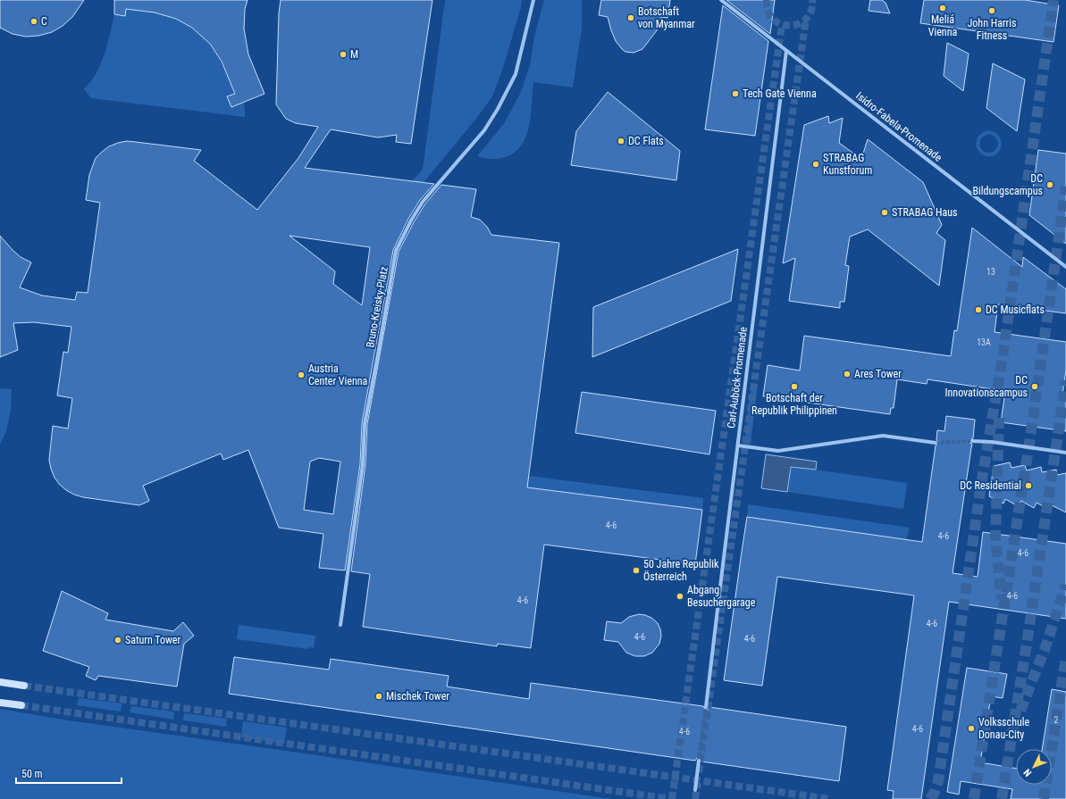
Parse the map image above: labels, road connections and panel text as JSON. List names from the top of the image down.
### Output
{
  "streets": {
    "street": ["Isidro-Fabela-Promenade", "Bruno-Kreisky-Platz", "Carl-Auböck-Promenade"]
  },
  "crossings": [
    ["Isidro-Fabela-Promenade", "Carl-Auböck-Promenade"]
  ],
  "places": [
    "Meliá Vienna",
    "John Harris Fitness",
    "Botschaft von Myanmar",
    "C",
    "M",
    "Tech Gate Vienna",
    "DC Flats",
    "STRABAG Kunstforum",
    "DC Bildungscampus",
    "STRABAG Haus",
    "DC Musicflats",
    "Ares Tower",
    "Austria Center Vienna",
    "Botschaft der Republik Philippinen",
    "DC Innovationscampus",
    "DC Residential",
    "50 Jahre Republik Österreich",
    "Abgang Besuchergarage",
    "Saturn Tower",
    "Mischek Tower",
    "Volksschule Donau-City"
  ],
  "house_numbers": [
    "13",
    "13A",
    "4-6",
    "4-6",
    "4-6",
    "4-6",
    "4-6",
    "4-6",
    "4-6",
    "4-6",
    "2",
    "4-6",
    "4-6"
  ],
  "scale_bar": "50 m",
  "north": "bottom left"
}
